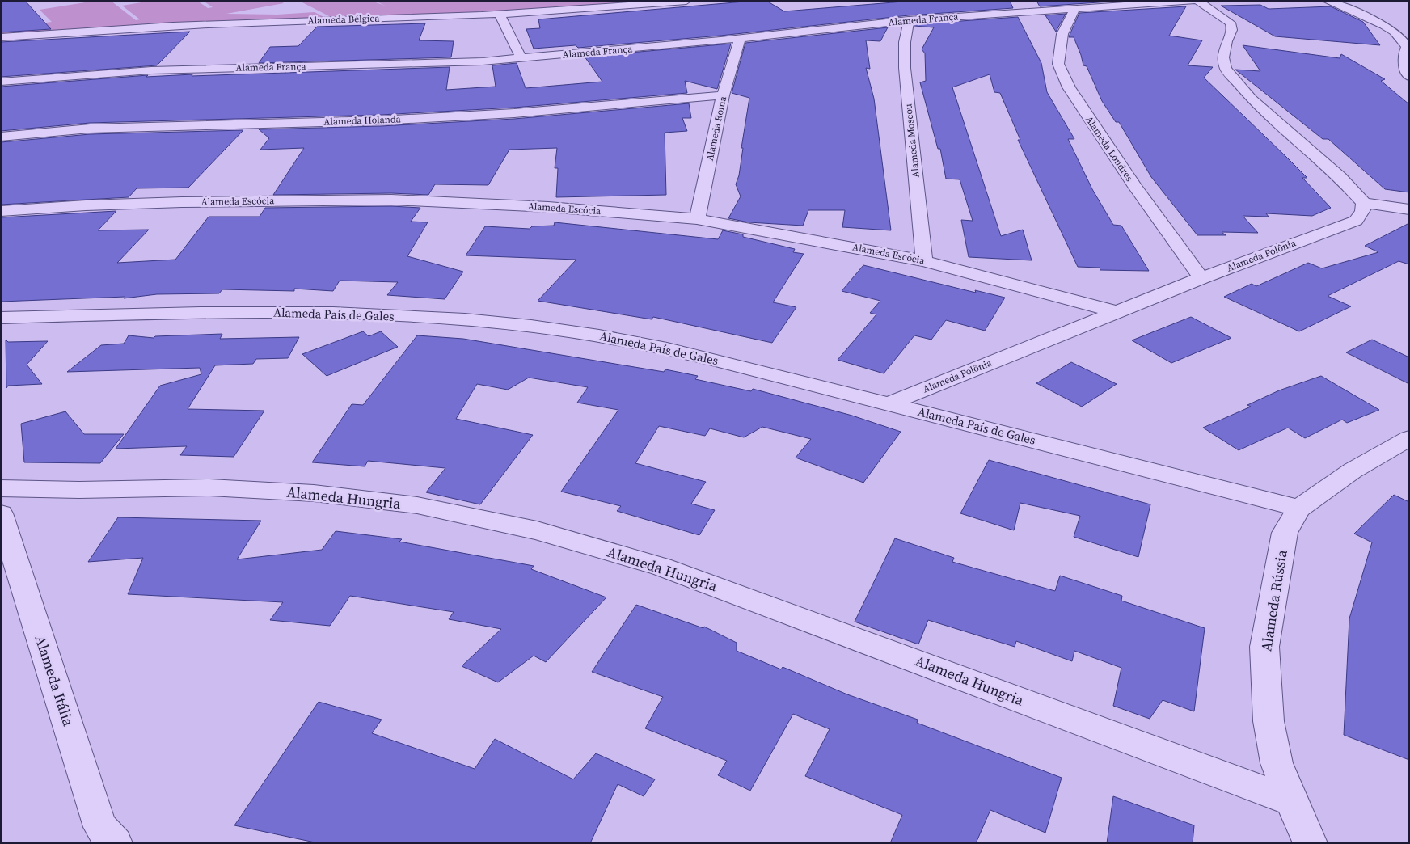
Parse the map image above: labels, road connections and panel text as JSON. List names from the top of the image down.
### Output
{
  "streets": {
    "street": [
      "Alameda Bélgica",
      "Alameda França",
      "Alameda Holanda",
      "Alameda Roma",
      "Alameda Moscou",
      "Alameda Londres",
      "Alameda Escócia",
      "Alameda Polônia",
      "Alameda País de Gales",
      "Alameda Hungria",
      "Alameda Rússia",
      "Alameda Itália"
    ]
  },
  "crossings": [
    ["Alameda França", "Alameda Roma"],
    ["Alameda França", "Alameda Moscou"],
    ["Alameda França", "Alameda Londres"],
    ["Alameda Holanda", "Alameda Roma"],
    ["Alameda Roma", "Alameda Escócia"],
    ["Alameda Moscou", "Alameda Escócia"],
    ["Alameda Londres", "Alameda Polônia"],
    ["Alameda Escócia", "Alameda Polônia"],
    ["Alameda Polônia", "Alameda País de Gales"],
    ["Alameda País de Gales", "Alameda Rússia"],
    ["Alameda Hungria", "Alameda Rússia"]
  ]
}
